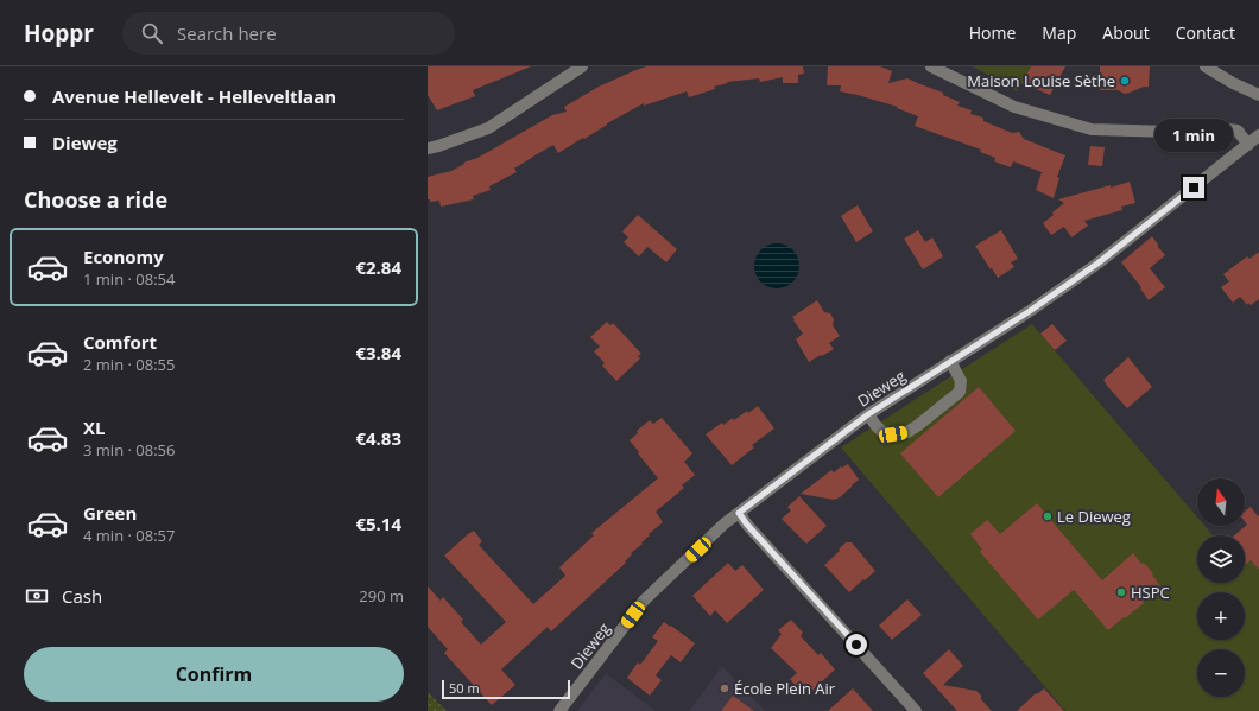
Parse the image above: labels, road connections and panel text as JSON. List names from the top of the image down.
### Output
{
  "streets": {
    "street": ["Dieweg"]
  },
  "places": [
    "Maison Louise Sèthe",
    "Le Dieweg",
    "HSPC",
    "École Plein Air"
  ],
  "scale_bar": "50 m",
  "north": "top",
  "page": {
    "header": "Hoppr",
    "search": "Search here",
    "nav": [
      "Home",
      "Map",
      "About",
      "Contact"
    ],
    "banner": ["Avenue Hellevelt - Helleveltlaan", "Dieweg"],
    "bubble": "1 min",
    "heading": "Choose a ride",
    "list": [
      {
        "name": "Economy",
        "note": "1 min · 08:54",
        "value": "€2.84"
      },
      {
        "name": "Comfort",
        "note": "2 min · 08:55",
        "value": "€3.84"
      },
      {
        "name": "XL",
        "note": "3 min · 08:56",
        "value": "€4.83"
      },
      {
        "name": "Green",
        "note": "4 min · 08:57",
        "value": "€5.14"
      }
    ],
    "map_buttons": ["+", "−"],
    "pay": ["Cash", "290 m"],
    "buttons": "Confirm",
    "scale": "50 m"
  }
}
